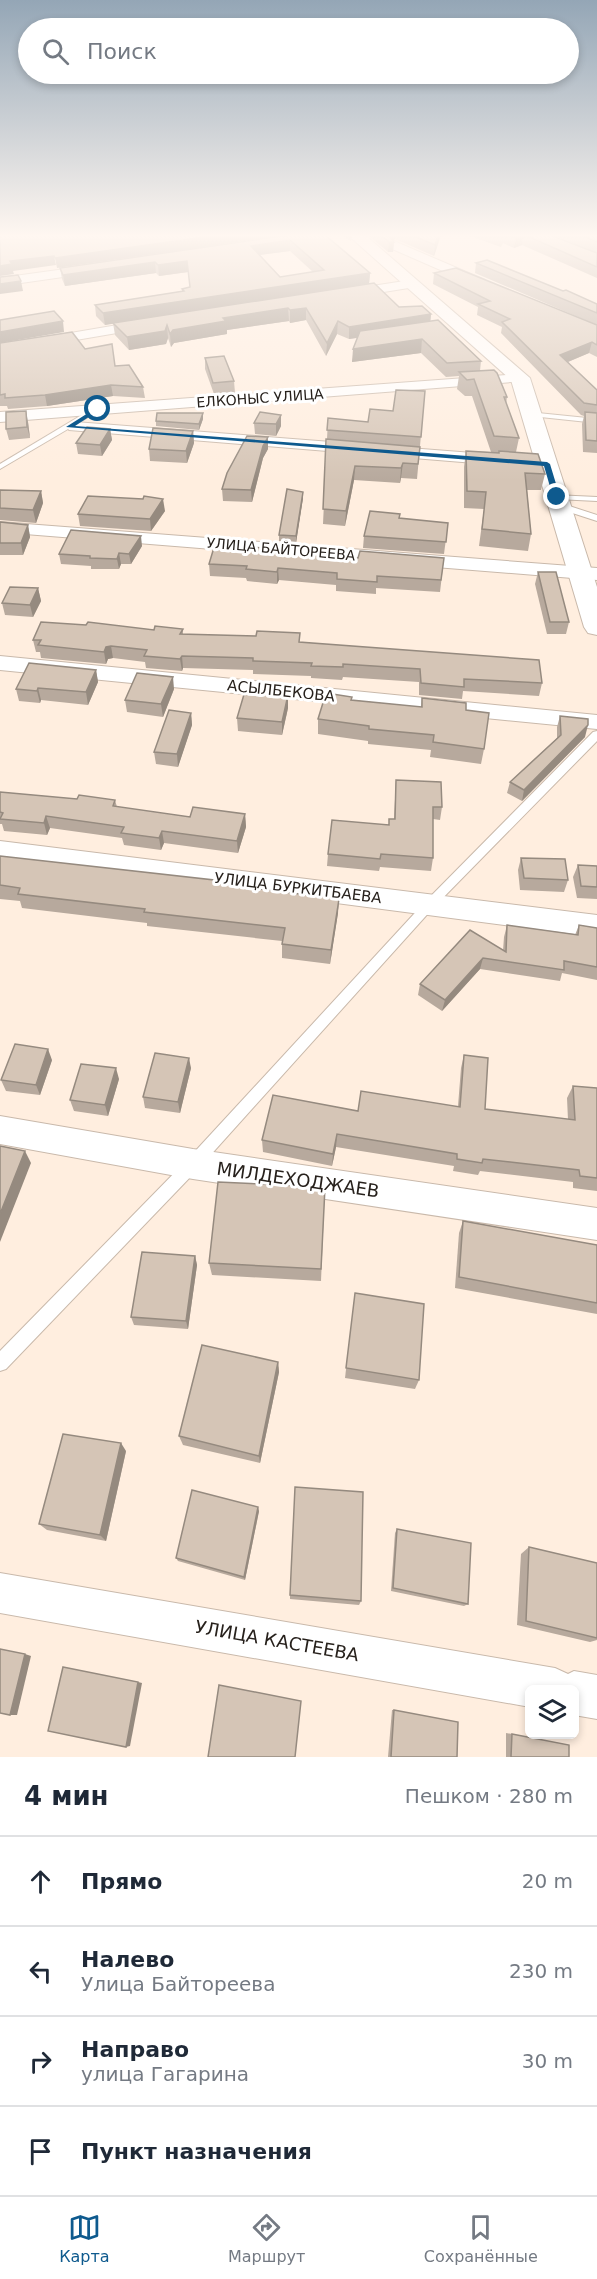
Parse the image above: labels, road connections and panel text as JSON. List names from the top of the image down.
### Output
{
  "streets": {
    "street": [
      "ЕЛКОНЫС УЛИЦА",
      "УЛИЦА БАЙТОРЕЕВА",
      "АСЫЛБЕКОВА",
      "УЛИЦА БУРКИТБАЕВА",
      "МИЛДЕХОДЖАЕВ",
      "УЛИЦА КАСТЕЕВА"
    ]
  },
  "page": {
    "search": "Поиск",
    "heading": ["4 мин", "Пешком · 280 m"],
    "list": [
      ["Прямо", "20 m"],
      ["Налево", "Улица Байтореева", "230 m"],
      ["Направо", "улица Гагарина", "30 m"],
      "Пункт назначения"
    ],
    "nav": ["Карта", "Маршрут", "Сохранённые"]
  }
}
